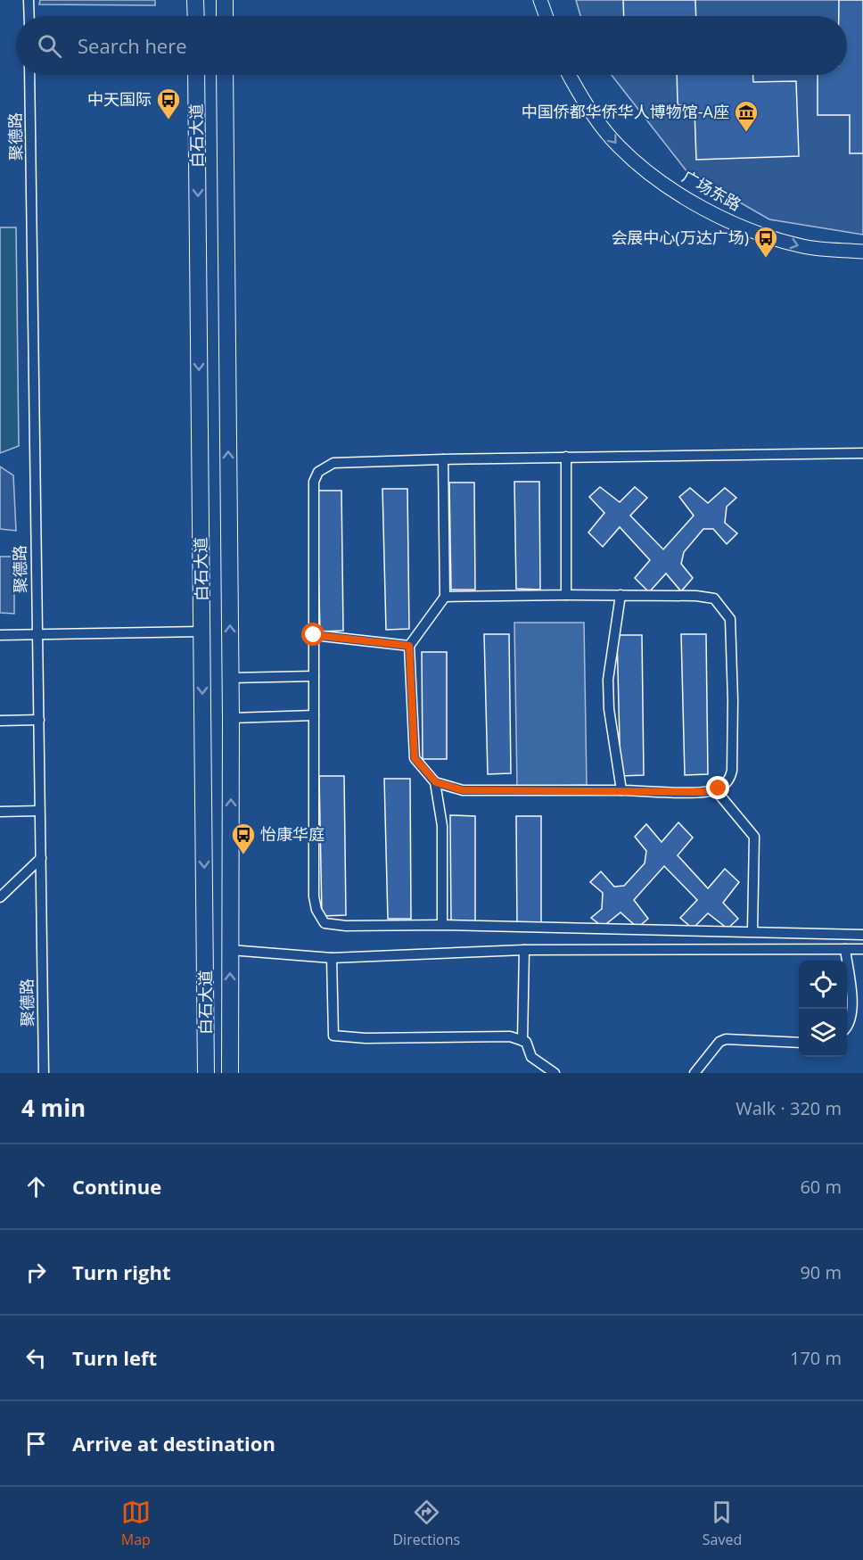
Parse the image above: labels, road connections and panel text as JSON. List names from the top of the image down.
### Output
{
  "streets": {
    "main road": ["白石大道", "广场东路"],
    "street": ["聚德路"]
  },
  "one_way": ["广场东路"],
  "places": {
    "bus stop": ["中天国际", "会展中心(万达广场)", "怡康华庭"],
    "museum": ["中国侨都华侨华人博物馆-A座"]
  },
  "page": {
    "search": "Search here",
    "heading": ["4 min", "Walk · 320 m"],
    "list": [
      ["Continue", "60 m"],
      ["Turn right", "90 m"],
      ["Turn left", "170 m"],
      "Arrive at destination"
    ],
    "nav": ["Map", "Directions", "Saved"]
  }
}
